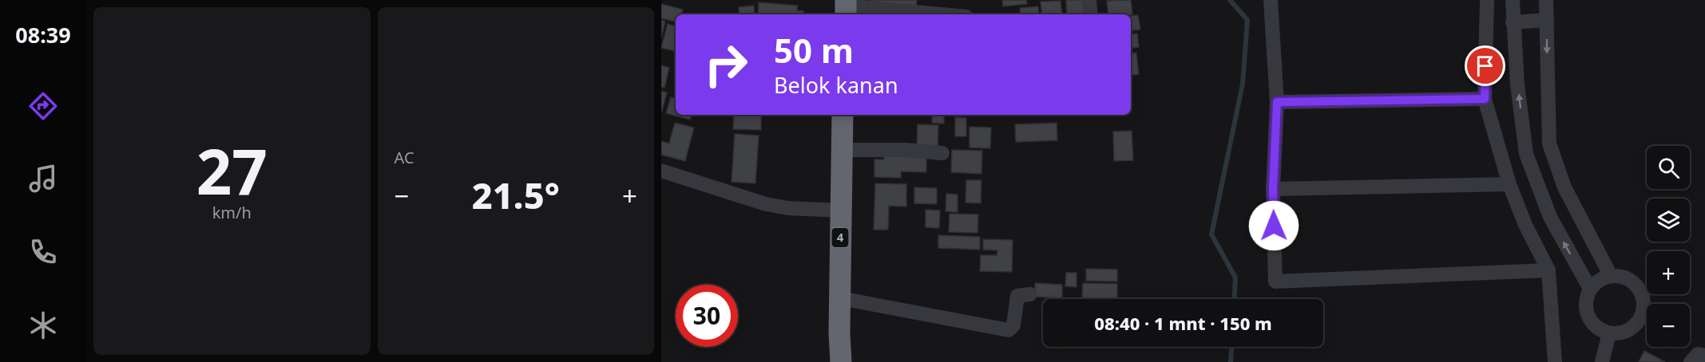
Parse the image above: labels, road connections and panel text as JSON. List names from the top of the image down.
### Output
{
  "streets": {
    "highway": ["4"]
  },
  "page": {
    "tabs": "08:39",
    "tile": [
      ["27", "km/h"],
      "AC"
    ],
    "turn": ["50 m", "Belok kanan"],
    "map_buttons": ["+", "−"],
    "heat": ["−", "21.5°", "+"],
    "limit": "30",
    "trip": "08:40 · 1 mnt · 150 m"
  }
}
